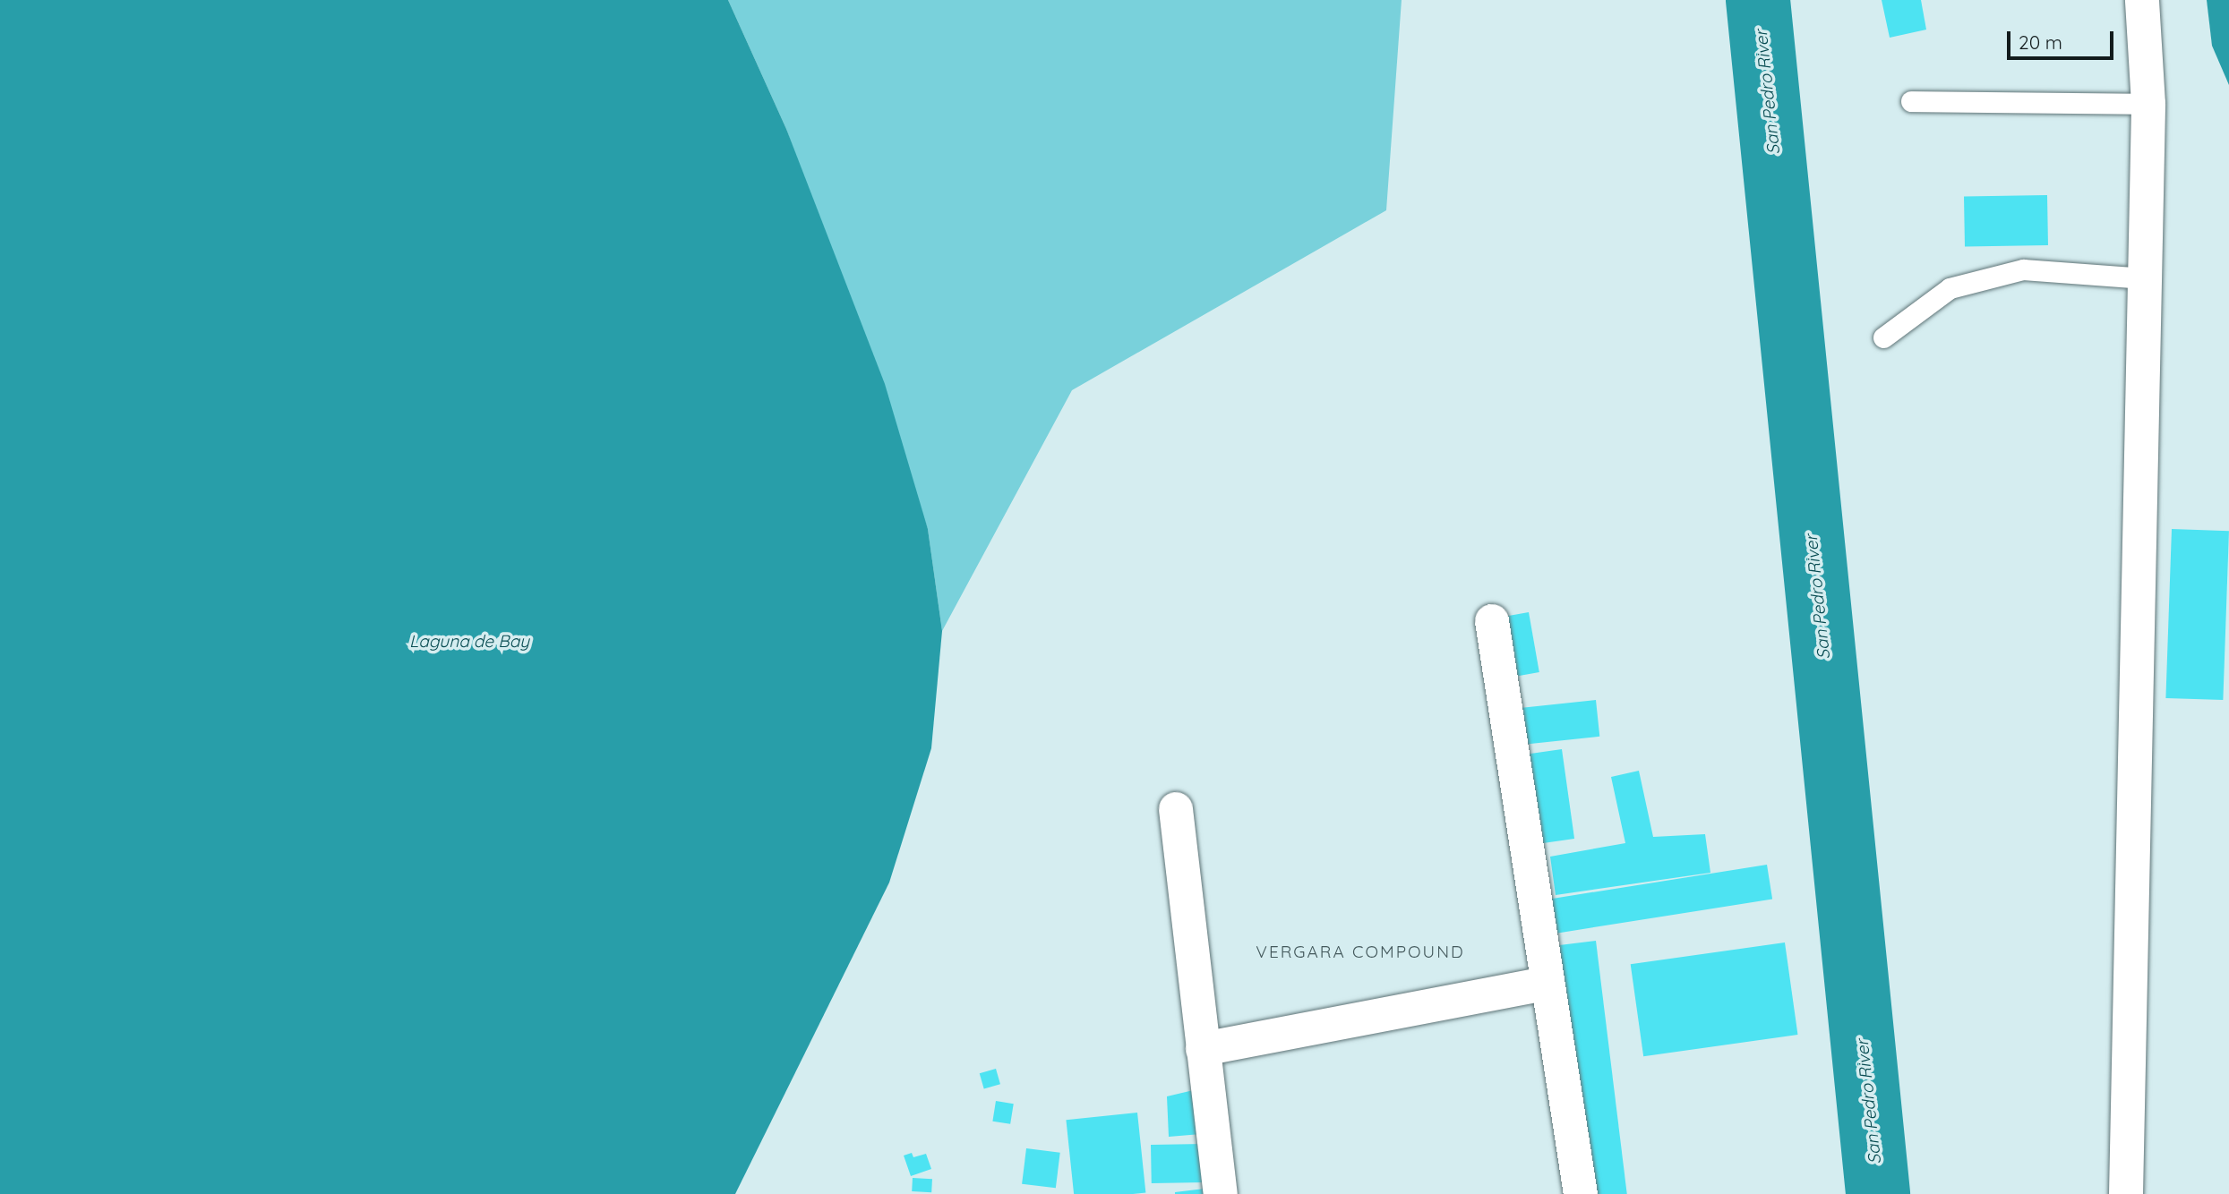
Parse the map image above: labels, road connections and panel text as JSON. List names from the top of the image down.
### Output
{
  "districts": ["VERGARA COMPOUND"],
  "water": ["San Pedro River", "Laguna de Bay"],
  "scale_bar": "20 m"
}
